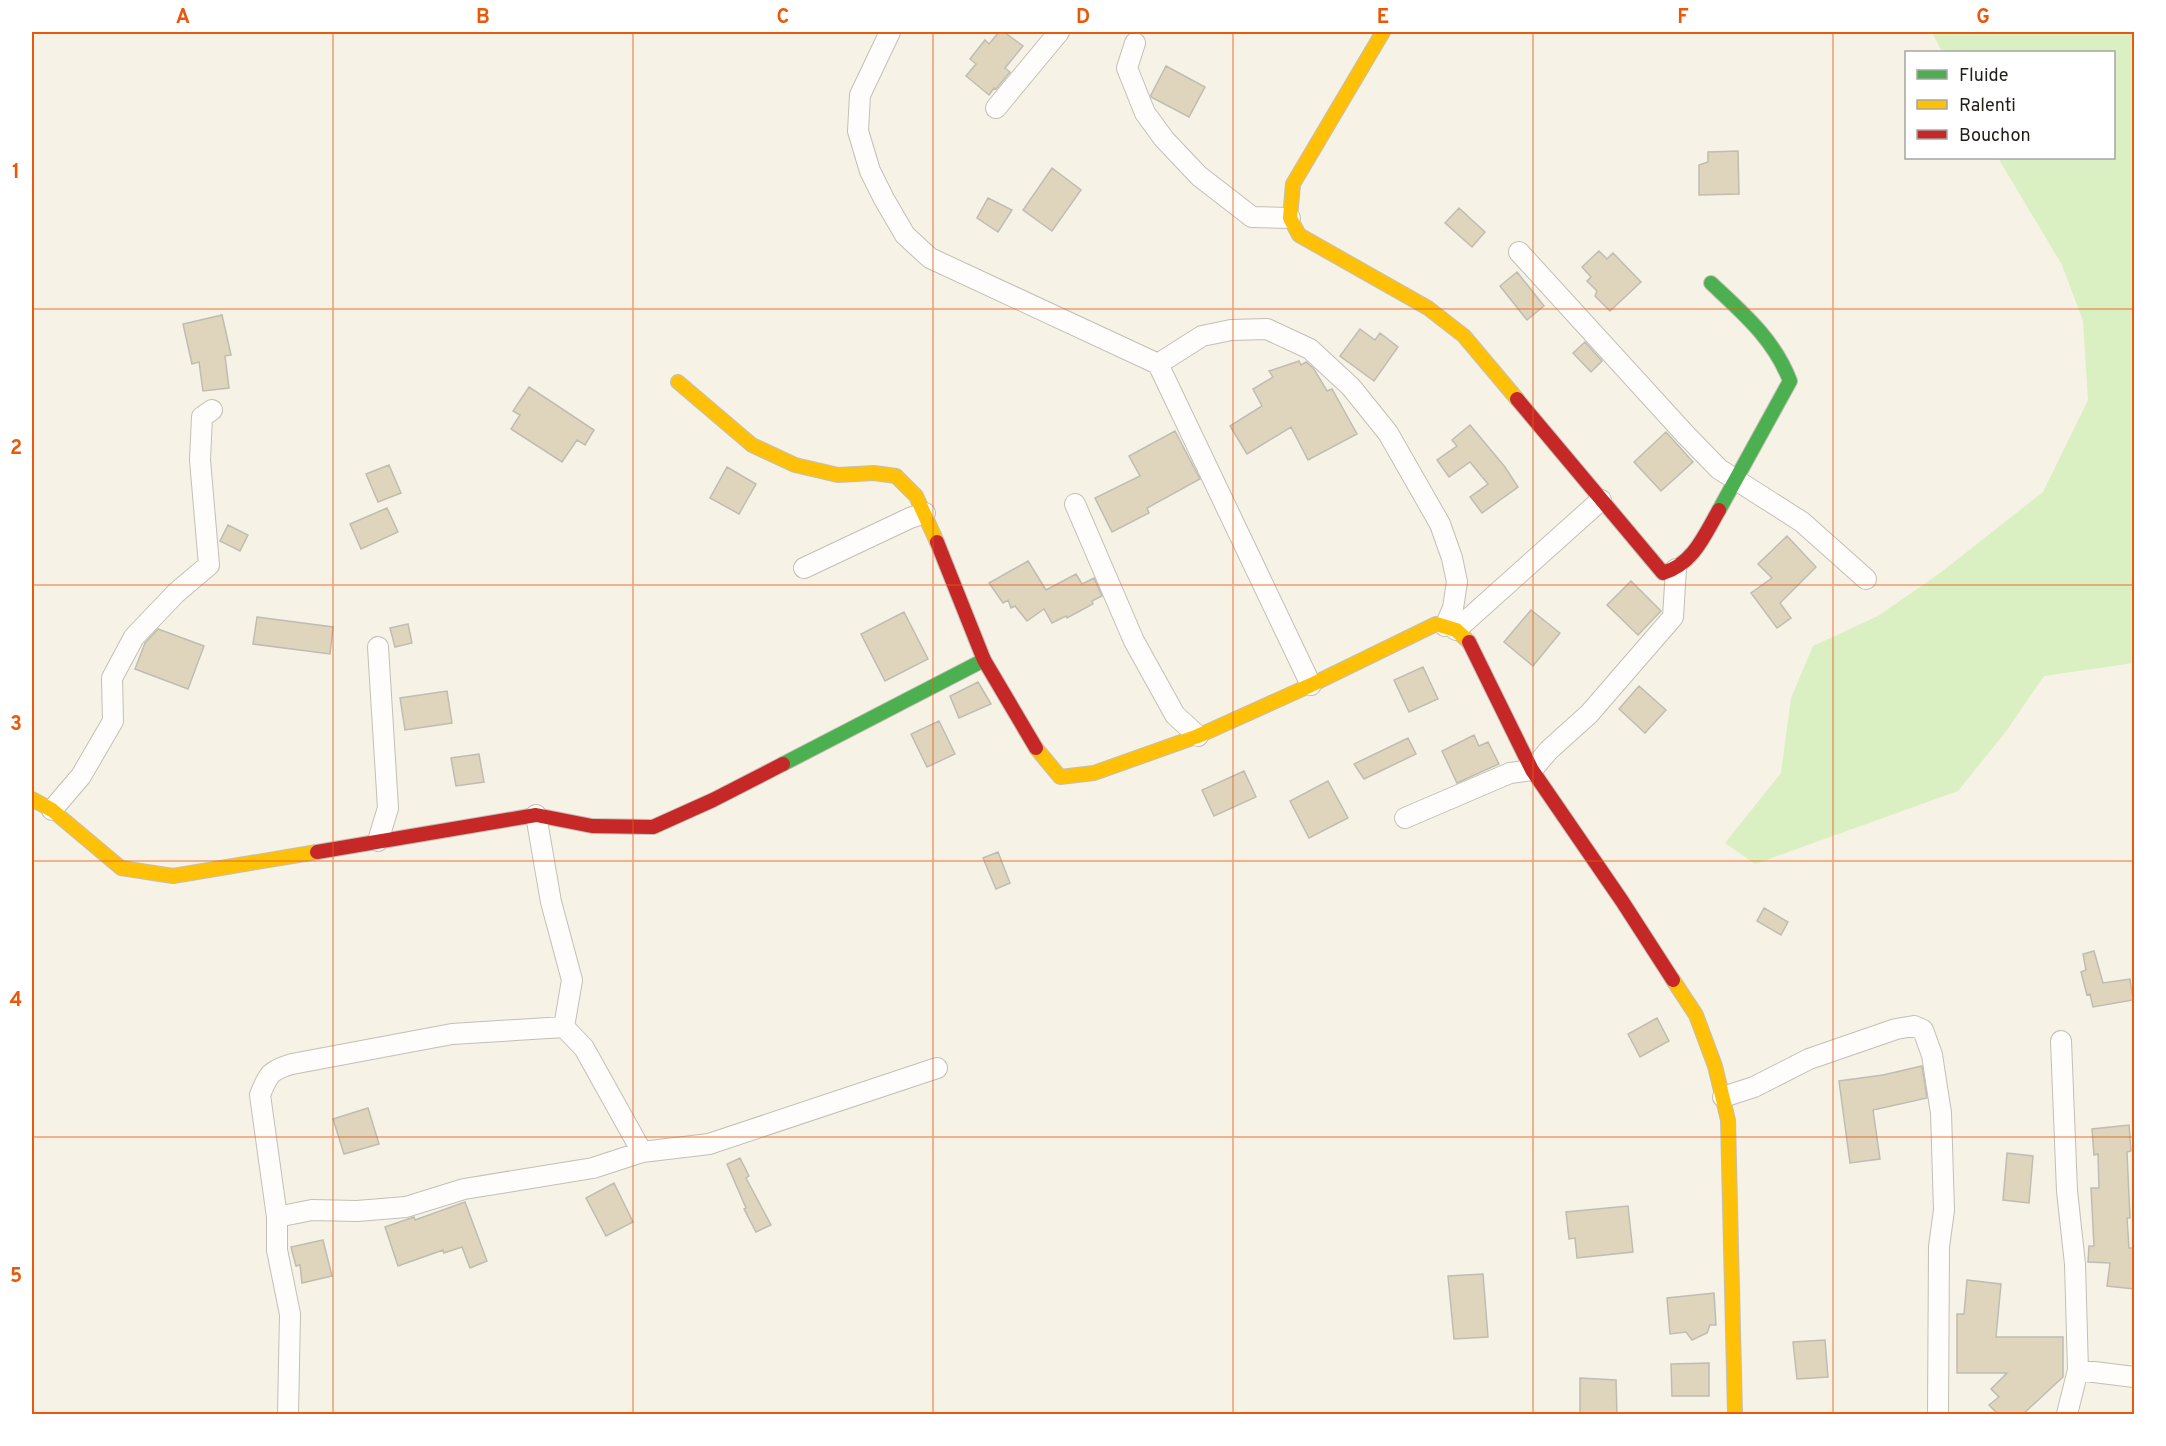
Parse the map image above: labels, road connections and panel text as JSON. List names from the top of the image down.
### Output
{
  "legend": ["Fluide", "Ralenti", "Bouchon"],
  "grid": {
    "columns": [
      "A",
      "B",
      "C",
      "D",
      "E",
      "F",
      "G"
    ],
    "rows": [
      "1",
      "2",
      "3",
      "4",
      "5"
    ]
  }
}
